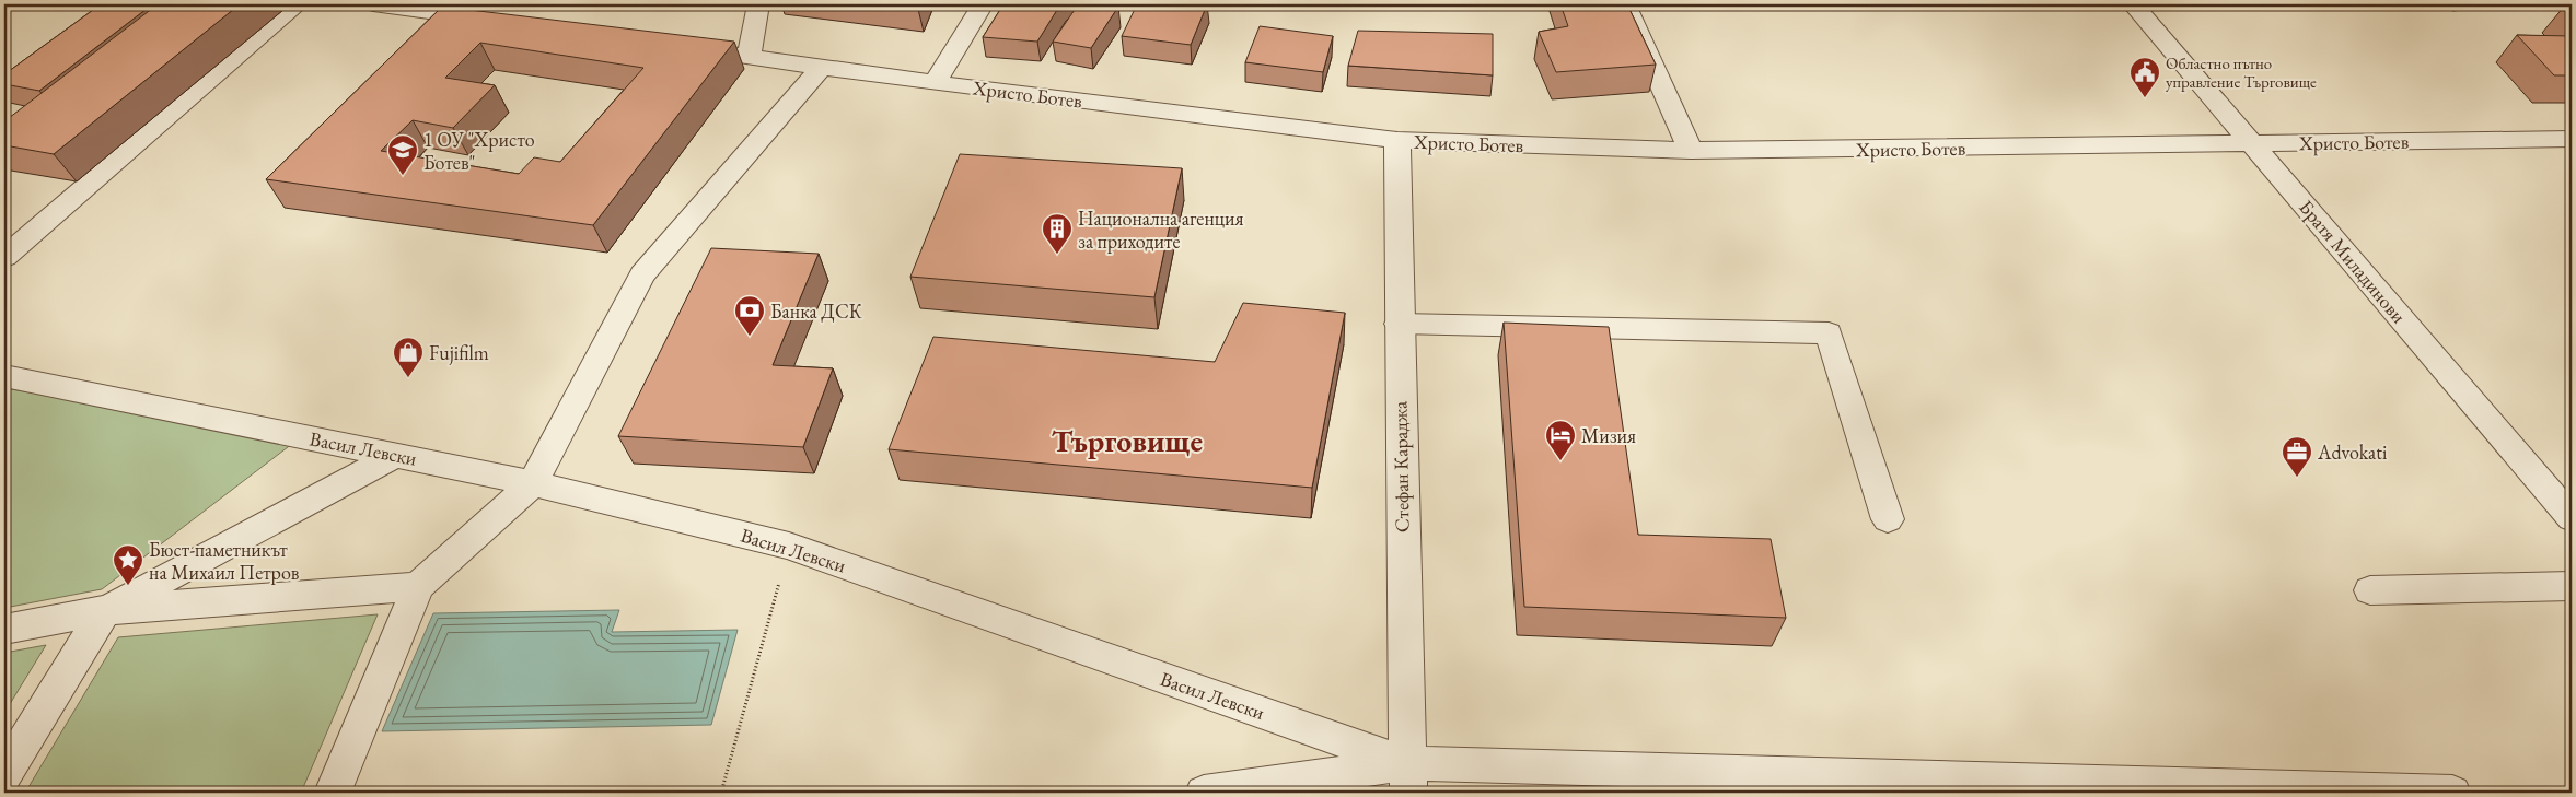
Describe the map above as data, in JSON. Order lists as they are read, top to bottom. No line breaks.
{"streets":{"street":["Христо Ботев","Братя Миладинови","Васил Левски","Стефан Караджа"]},"crossings":[["Христо Ботев","Братя Миладинови"],["Христо Ботев","Стефан Караджа"],["Васил Левски","Стефан Караджа"]],"districts":["Търговище"],"places":{"public building":["Областно пътно управление Търговище"],"school or university":["1 ОУ \"Христо Ботев\""],"building":["Национална агенция за приходите"],"bank":["Банка ДСК"],"shop":["Fujifilm"],"hotel":["Мизия"],"office":["Advokati"],"place":["Бюст-паметникът на Михаил Петров"]}}
